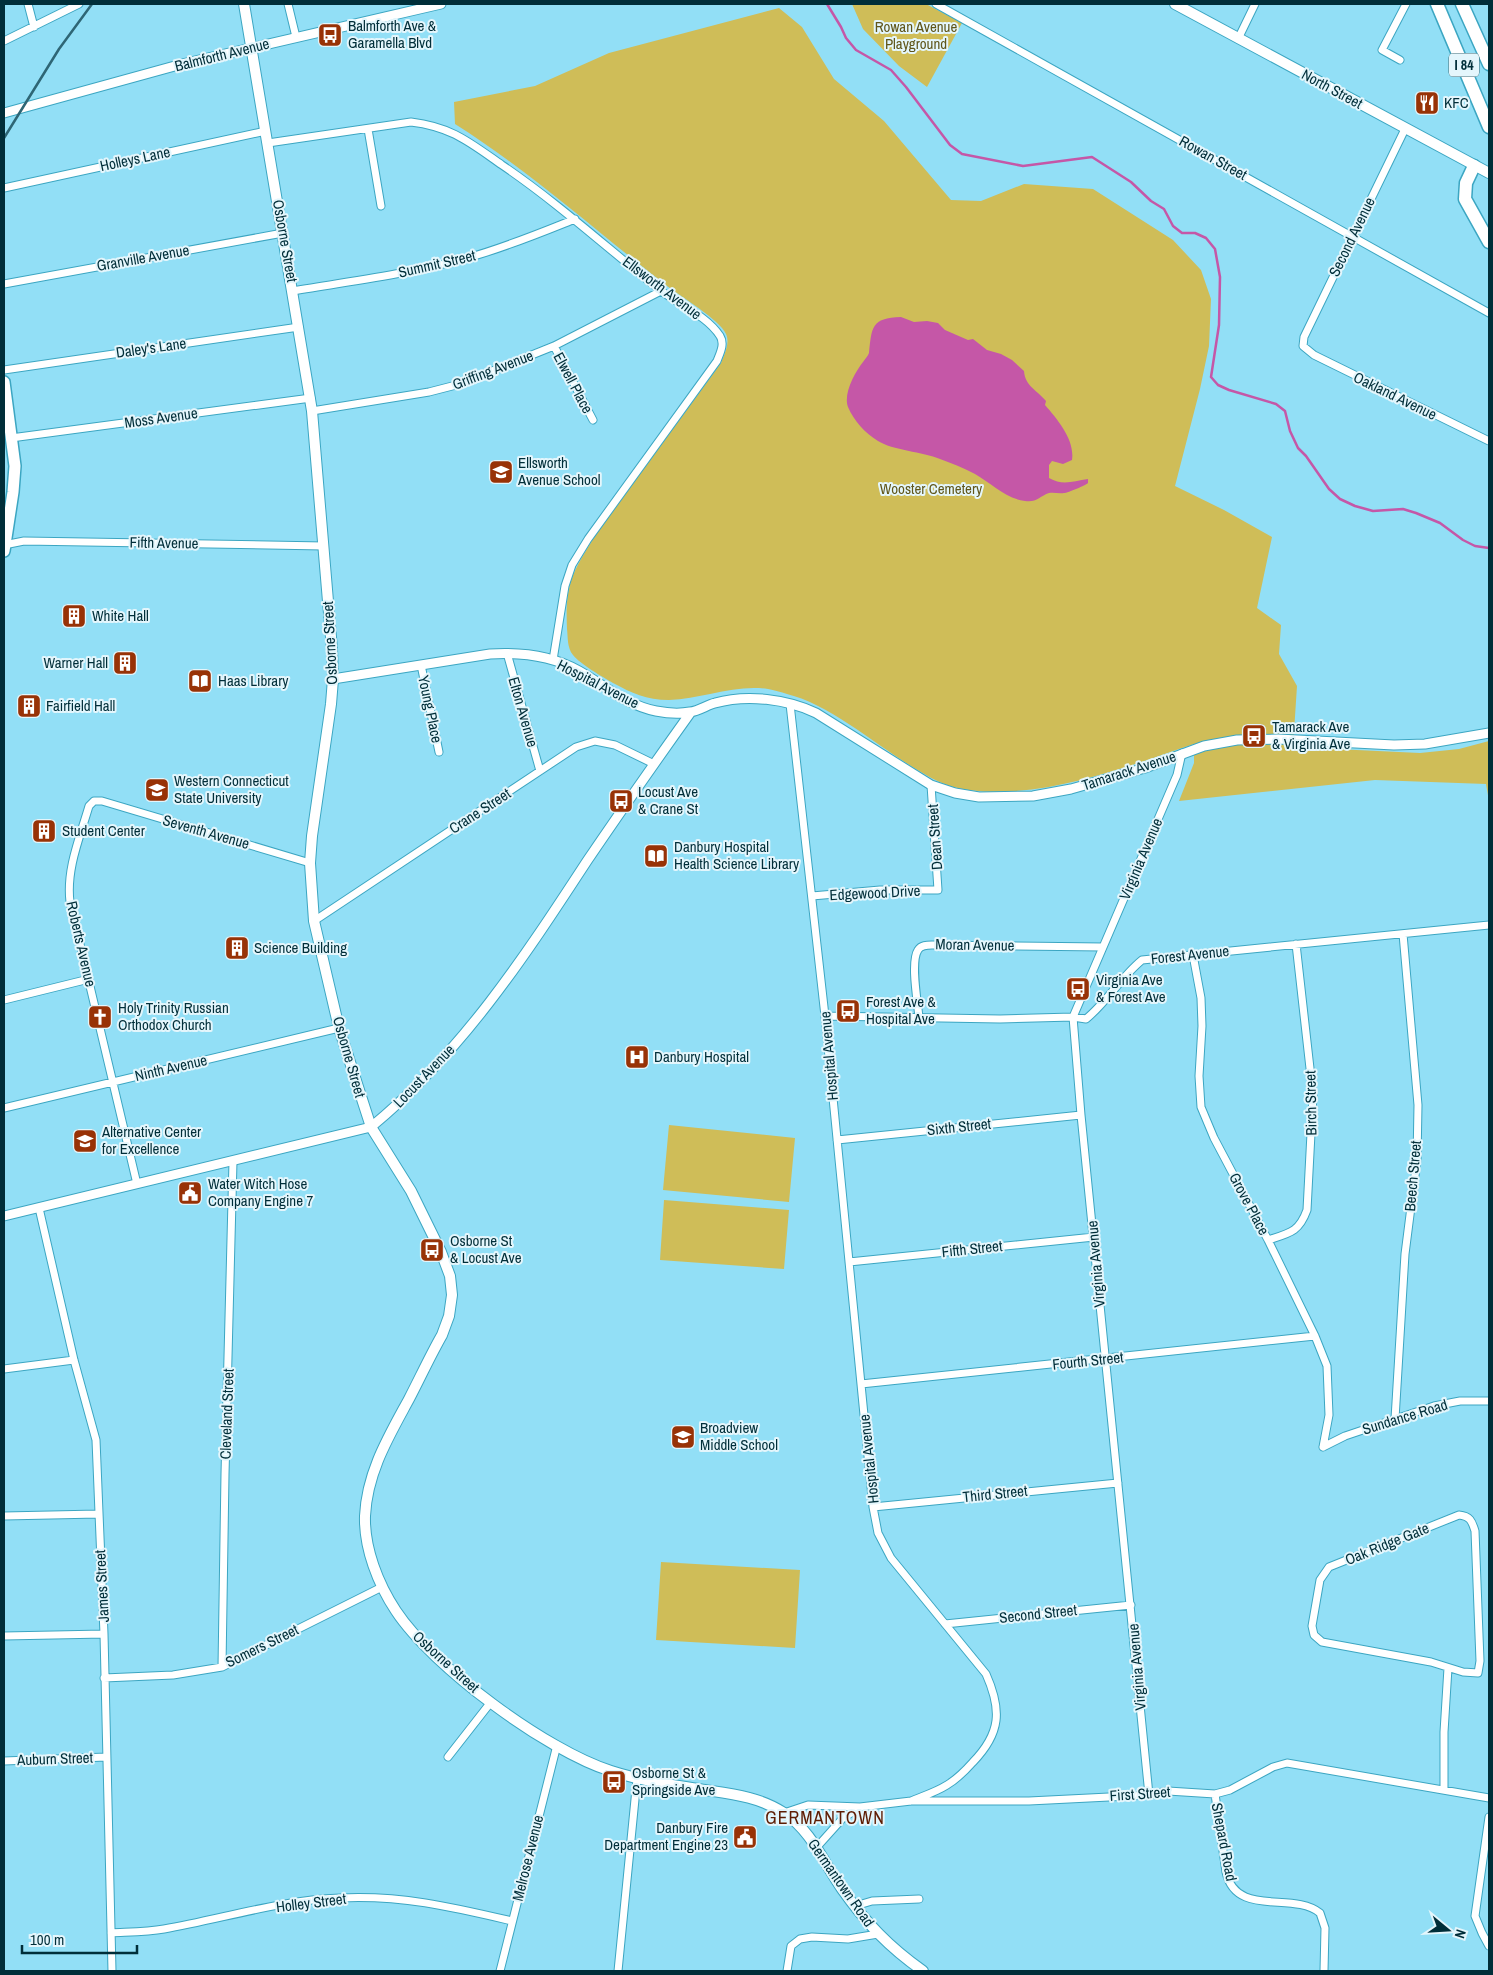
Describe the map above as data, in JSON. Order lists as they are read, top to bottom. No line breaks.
{"streets":{"highway":["I 84"],"main road":["North Street","Osborne Street","Germantown Road"],"street":["Balmforth Avenue","Rowan Street","Holleys Lane","Second Avenue","Granville Avenue","Summit Street","Ellsworth Avenue","Daley's Lane","Griffing Avenue","Elwell Place","Oakland Avenue","Moss Avenue","Fifth Avenue","Hospital Avenue","Young Place","Elton Avenue","Tamarack Avenue","Crane Street","Seventh Avenue","Dean Street","Virginia Avenue","Edgewood Drive","Roberts Avenue","Moran Avenue","Forest Avenue","Ninth Avenue","Locust Avenue","Birch Street","Sixth Street","Beech Street","Grove Place","Fifth Street","Fourth Street","Cleveland Street","Sundance Road","Third Street","Oak Ridge Gate","James Street","Second Street","Somers Street","Auburn Street","First Street","Shepard Road","Melrose Avenue","Holley Street"]},"crossings":[["Balmforth Avenue","Osborne Street"],["North Street","Second Avenue"],["Rowan Street","Second Avenue"],["Holleys Lane","Osborne Street"],["Second Avenue","Oakland Avenue"],["Osborne Street","Granville Avenue"],["Osborne Street","Summit Street"],["Osborne Street","Ellsworth Avenue"],["Osborne Street","Daley's Lane"],["Osborne Street","Griffing Avenue"],["Osborne Street","Moss Avenue"],["Osborne Street","Fifth Avenue"],["Osborne Street","Hospital Avenue"],["Osborne Street","Crane Street"],["Osborne Street","Seventh Avenue"],["Osborne Street","Ninth Avenue"],["Osborne Street","Locust Avenue"],["Osborne Street","Somers Street"],["Osborne Street","Melrose Avenue"],["Osborne Street","Germantown Road"],["Summit Street","Ellsworth Avenue"],["Ellsworth Avenue","Griffing Avenue"],["Ellsworth Avenue","Hospital Avenue"],["Griffing Avenue","Elwell Place"],["Hospital Avenue","Young Place"],["Hospital Avenue","Elton Avenue"],["Hospital Avenue","Tamarack Avenue"],["Hospital Avenue","Edgewood Drive"],["Hospital Avenue","Forest Avenue"],["Hospital Avenue","Locust Avenue"],["Hospital Avenue","Sixth Street"],["Hospital Avenue","Fifth Street"],["Hospital Avenue","Fourth Street"],["Hospital Avenue","Third Street"],["Hospital Avenue","Second Street"],["Hospital Avenue","First Street"],["Elton Avenue","Crane Street"],["Tamarack Avenue","Dean Street"],["Tamarack Avenue","Virginia Avenue"],["Crane Street","Locust Avenue"],["Seventh Avenue","Roberts Avenue"],["Dean Street","Edgewood Drive"],["Virginia Avenue","Moran Avenue"],["Virginia Avenue","Forest Avenue"],["Virginia Avenue","Sixth Street"],["Virginia Avenue","Fifth Street"],["Virginia Avenue","Fourth Street"],["Virginia Avenue","Third Street"],["Virginia Avenue","Second Street"],["Virginia Avenue","First Street"],["Roberts Avenue","Ninth Avenue"],["Roberts Avenue","Locust Avenue"],["Moran Avenue","Forest Avenue"],["Forest Avenue","Birch Street"],["Forest Avenue","Beech Street"],["Forest Avenue","Grove Place"],["Locust Avenue","Cleveland Street"],["Locust Avenue","James Street"],["Birch Street","Grove Place"],["Beech Street","Sundance Road"],["Grove Place","Fourth Street"],["Grove Place","Sundance Road"],["Cleveland Street","Somers Street"],["James Street","Somers Street"],["James Street","Auburn Street"],["James Street","Holley Street"],["First Street","Shepard Road"],["First Street","Germantown Road"],["Melrose Avenue","Holley Street"]],"districts":["GERMANTOWN"],"parks":["Rowan Avenue Playground","Wooster Cemetery"],"places":{"bus stop":["Balmforth Ave & Garamella Blvd","Tamarack Ave & Virginia Ave","Locust Ave & Crane St","Virginia Ave & Forest Ave","Forest Ave & Hospital Ave","Osborne St & Locust Ave","Osborne St & Springside Ave"],"restaurant":["KFC"],"school or university":["Ellsworth Avenue School","Western Connecticut State University","Alternative Center for Excellence","Broadview Middle School"],"building":["White Hall","Warner Hall","Fairfield Hall","Student Center","Science Building"],"library":["Haas Library","Danbury Hospital Health Science Library"],"church":["Holy Trinity Russian Orthodox Church"],"hospital":["Danbury Hospital"],"public building":["Water Witch Hose Company Engine 7","Danbury Fire Department Engine 23"]},"scale_bar":"100 m","north":"right"}
